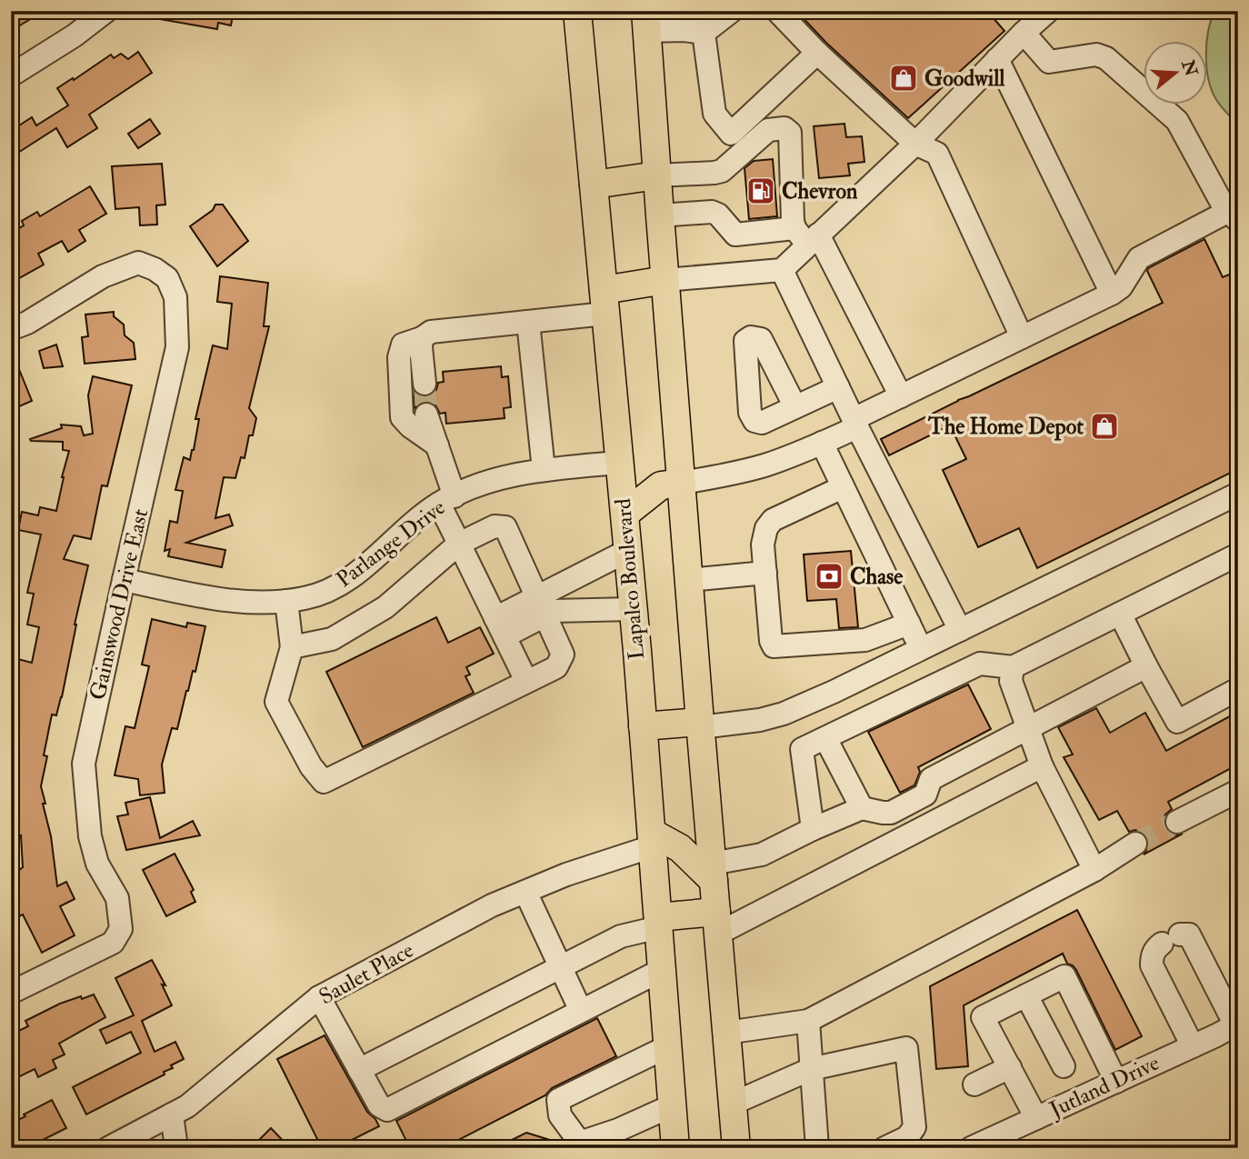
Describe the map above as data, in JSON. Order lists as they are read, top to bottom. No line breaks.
{"streets":{"main road":["Lapalco Boulevard"],"street":["Parlange Drive","Gainswood Drive East","Saulet Place","Jutland Drive"]},"crossings":[["Parlange Drive","Lapalco Boulevard"],["Parlange Drive","Gainswood Drive East"],["Lapalco Boulevard","Saulet Place"]],"places":{"shop":["Goodwill","The Home Depot"],"fuel station":["Chevron"],"bank":["Chase"]},"north":"right"}
